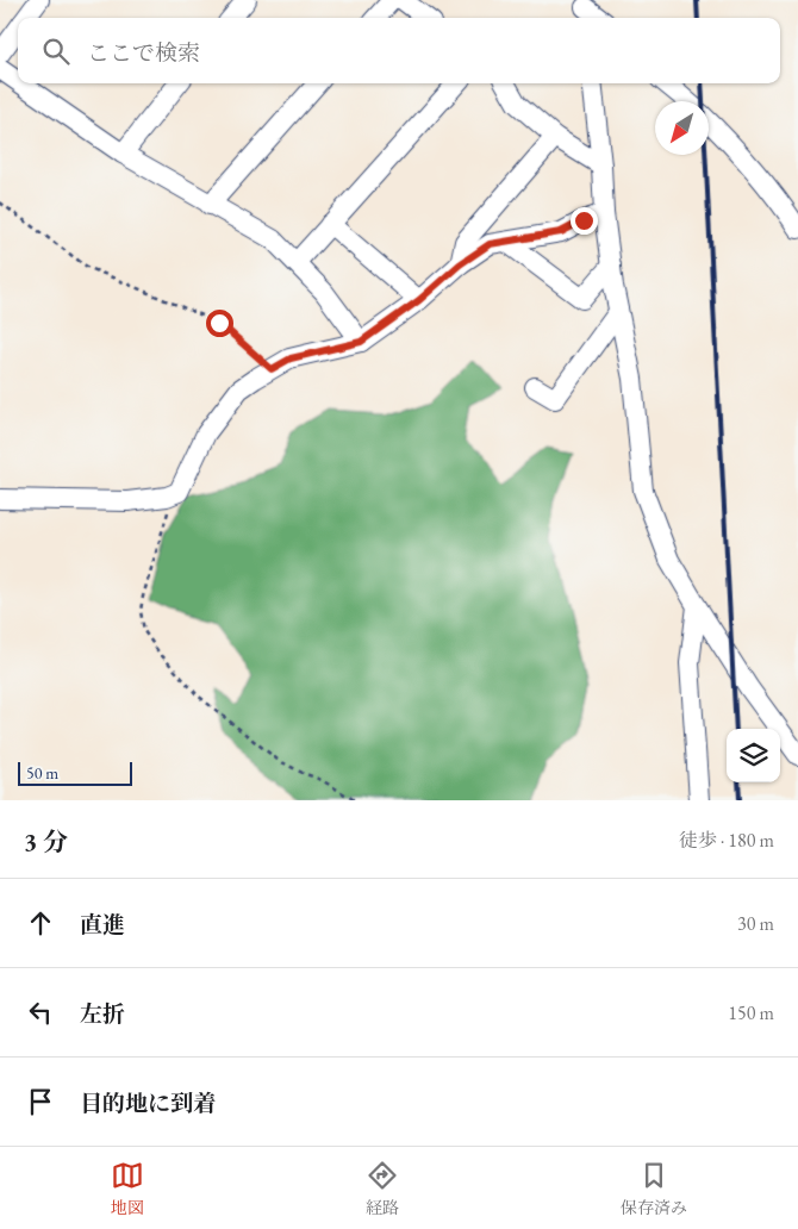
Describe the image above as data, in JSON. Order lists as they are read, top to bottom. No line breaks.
{"scale_bar":"50 m","north":"bottom left","page":{"search":"ここで検索","scale":"50 m","heading":["3 分","徒歩 · 180 m"],"list":[["直進","30 m"],["左折","150 m"],"目的地に到着"],"nav":["地図","経路","保存済み"]}}
